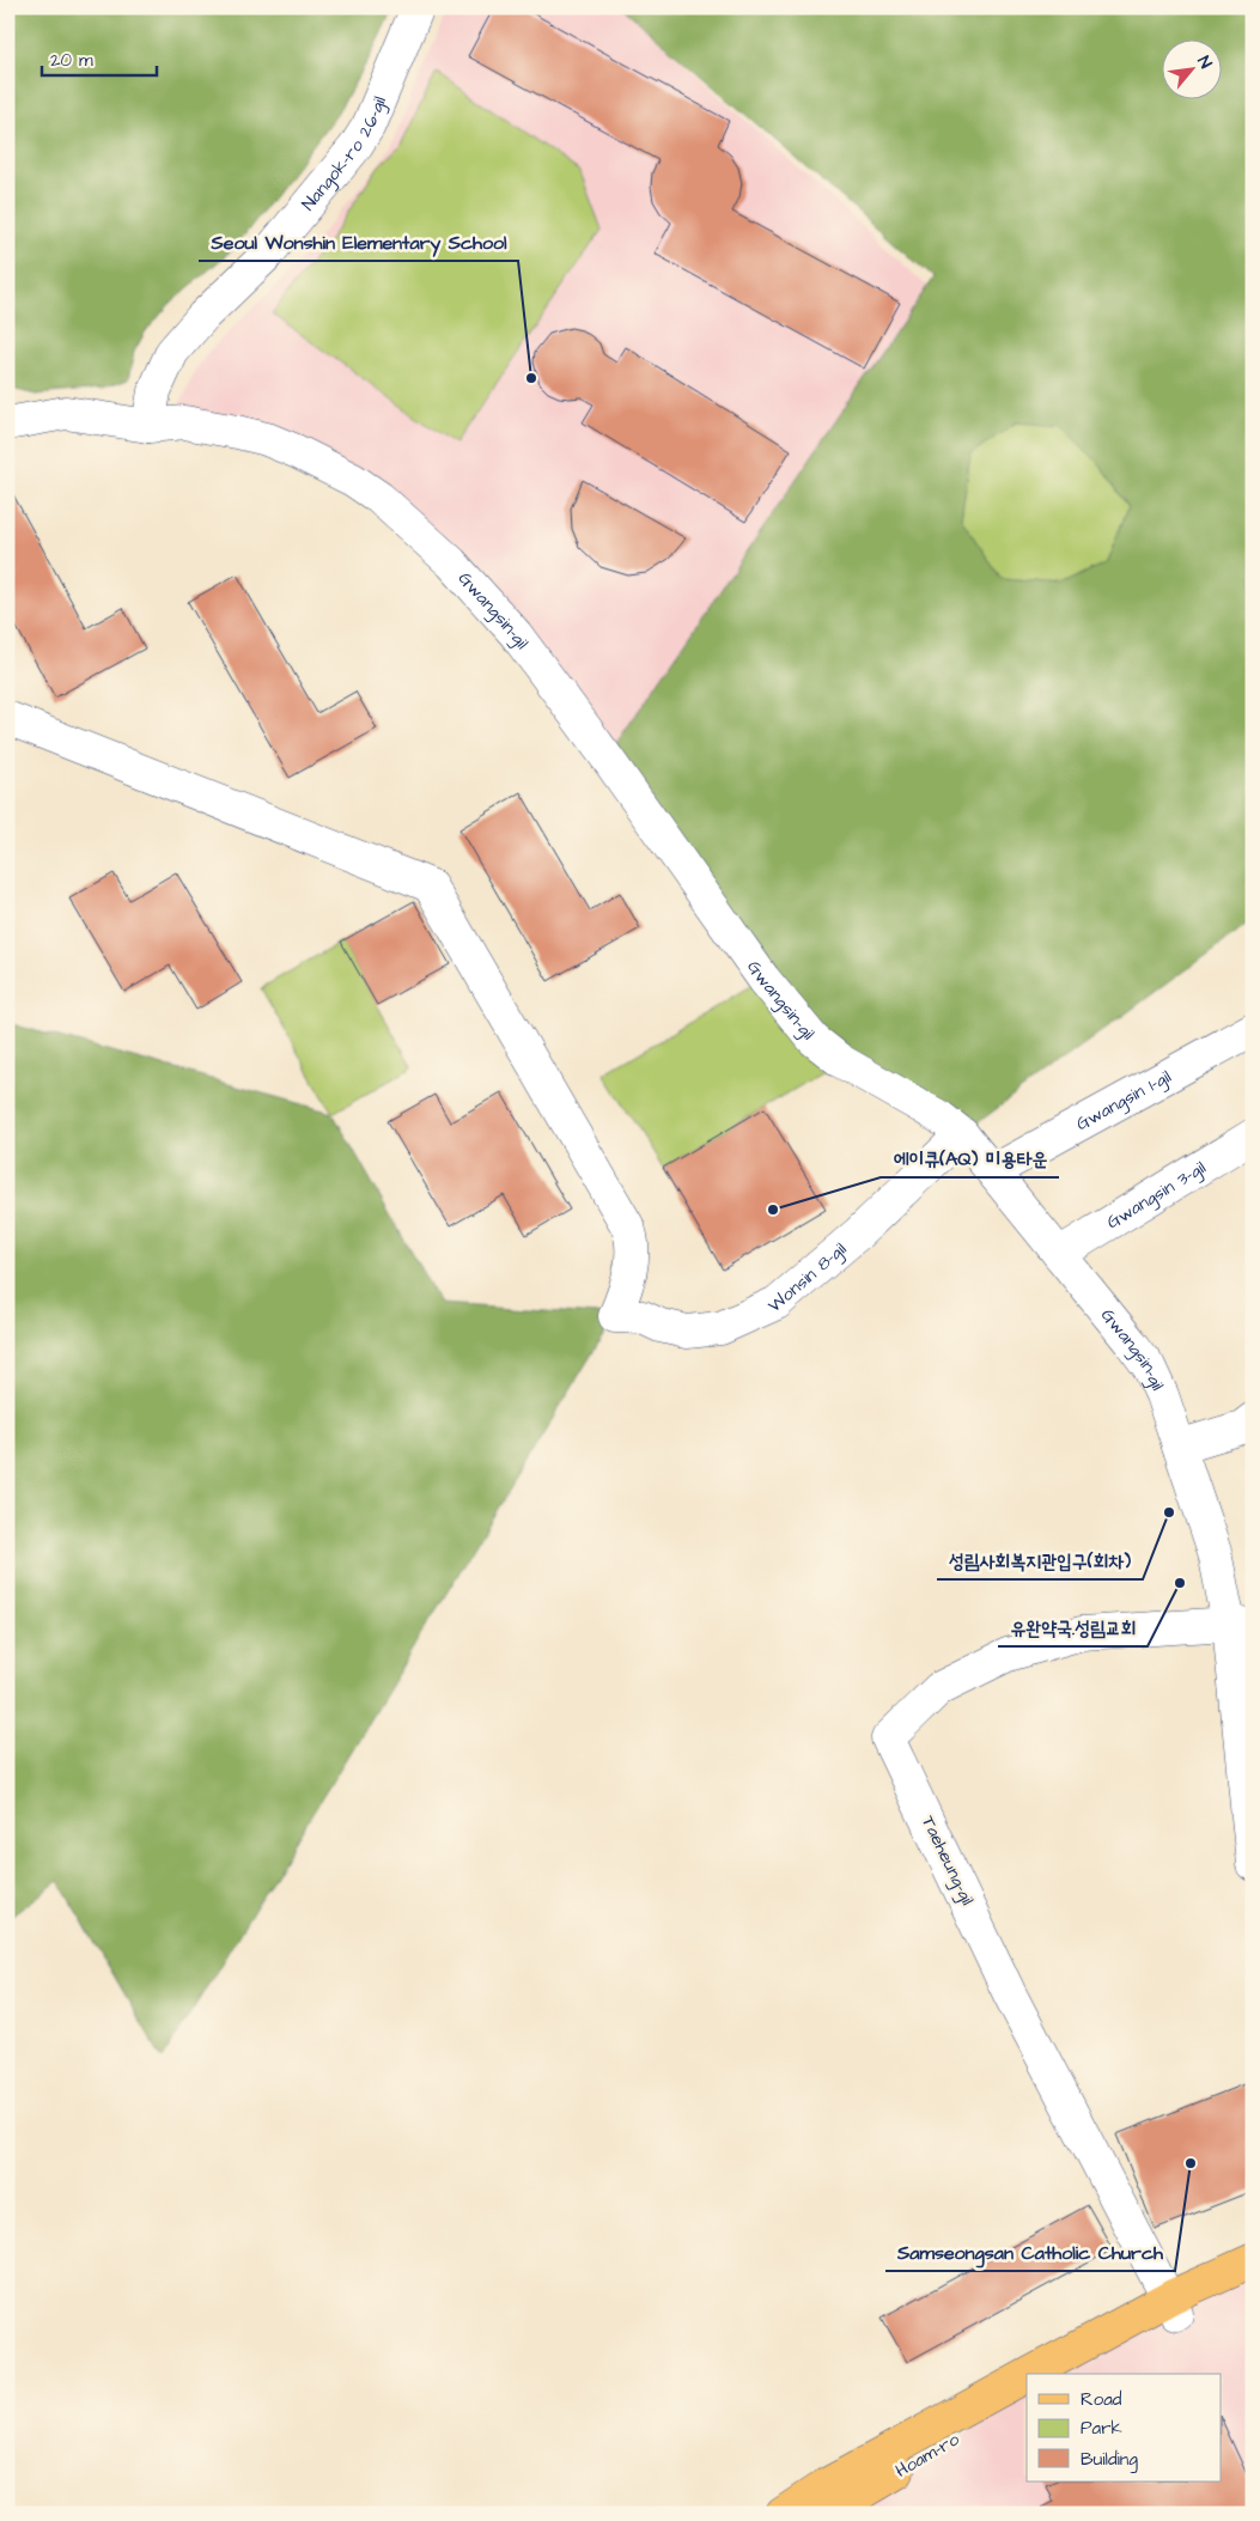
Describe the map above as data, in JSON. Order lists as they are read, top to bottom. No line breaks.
{"streets":{"main road":["Hoam-ro"],"street":["Nangok-ro 26-gil","Gwangsin-gil","Gwangsin 1-gil","Gwangsin 3-gil","Wonsin 8-gil","Taeheung-gil"]},"crossings":[["Nangok-ro 26-gil","Gwangsin-gil"],["Gwangsin-gil","Gwangsin 1-gil"],["Gwangsin-gil","Gwangsin 3-gil"],["Gwangsin-gil","Wonsin 8-gil"],["Gwangsin-gil","Taeheung-gil"]],"places":["Seoul Wonshin Elementary School","에이큐(AQ) 미용타운","성림사회복지관입구(회차)","유완약국.성림교회","Samseongsan Catholic Church"],"legend":["Road","Park","Building"],"scale_bar":"20 m","north":"top right"}
